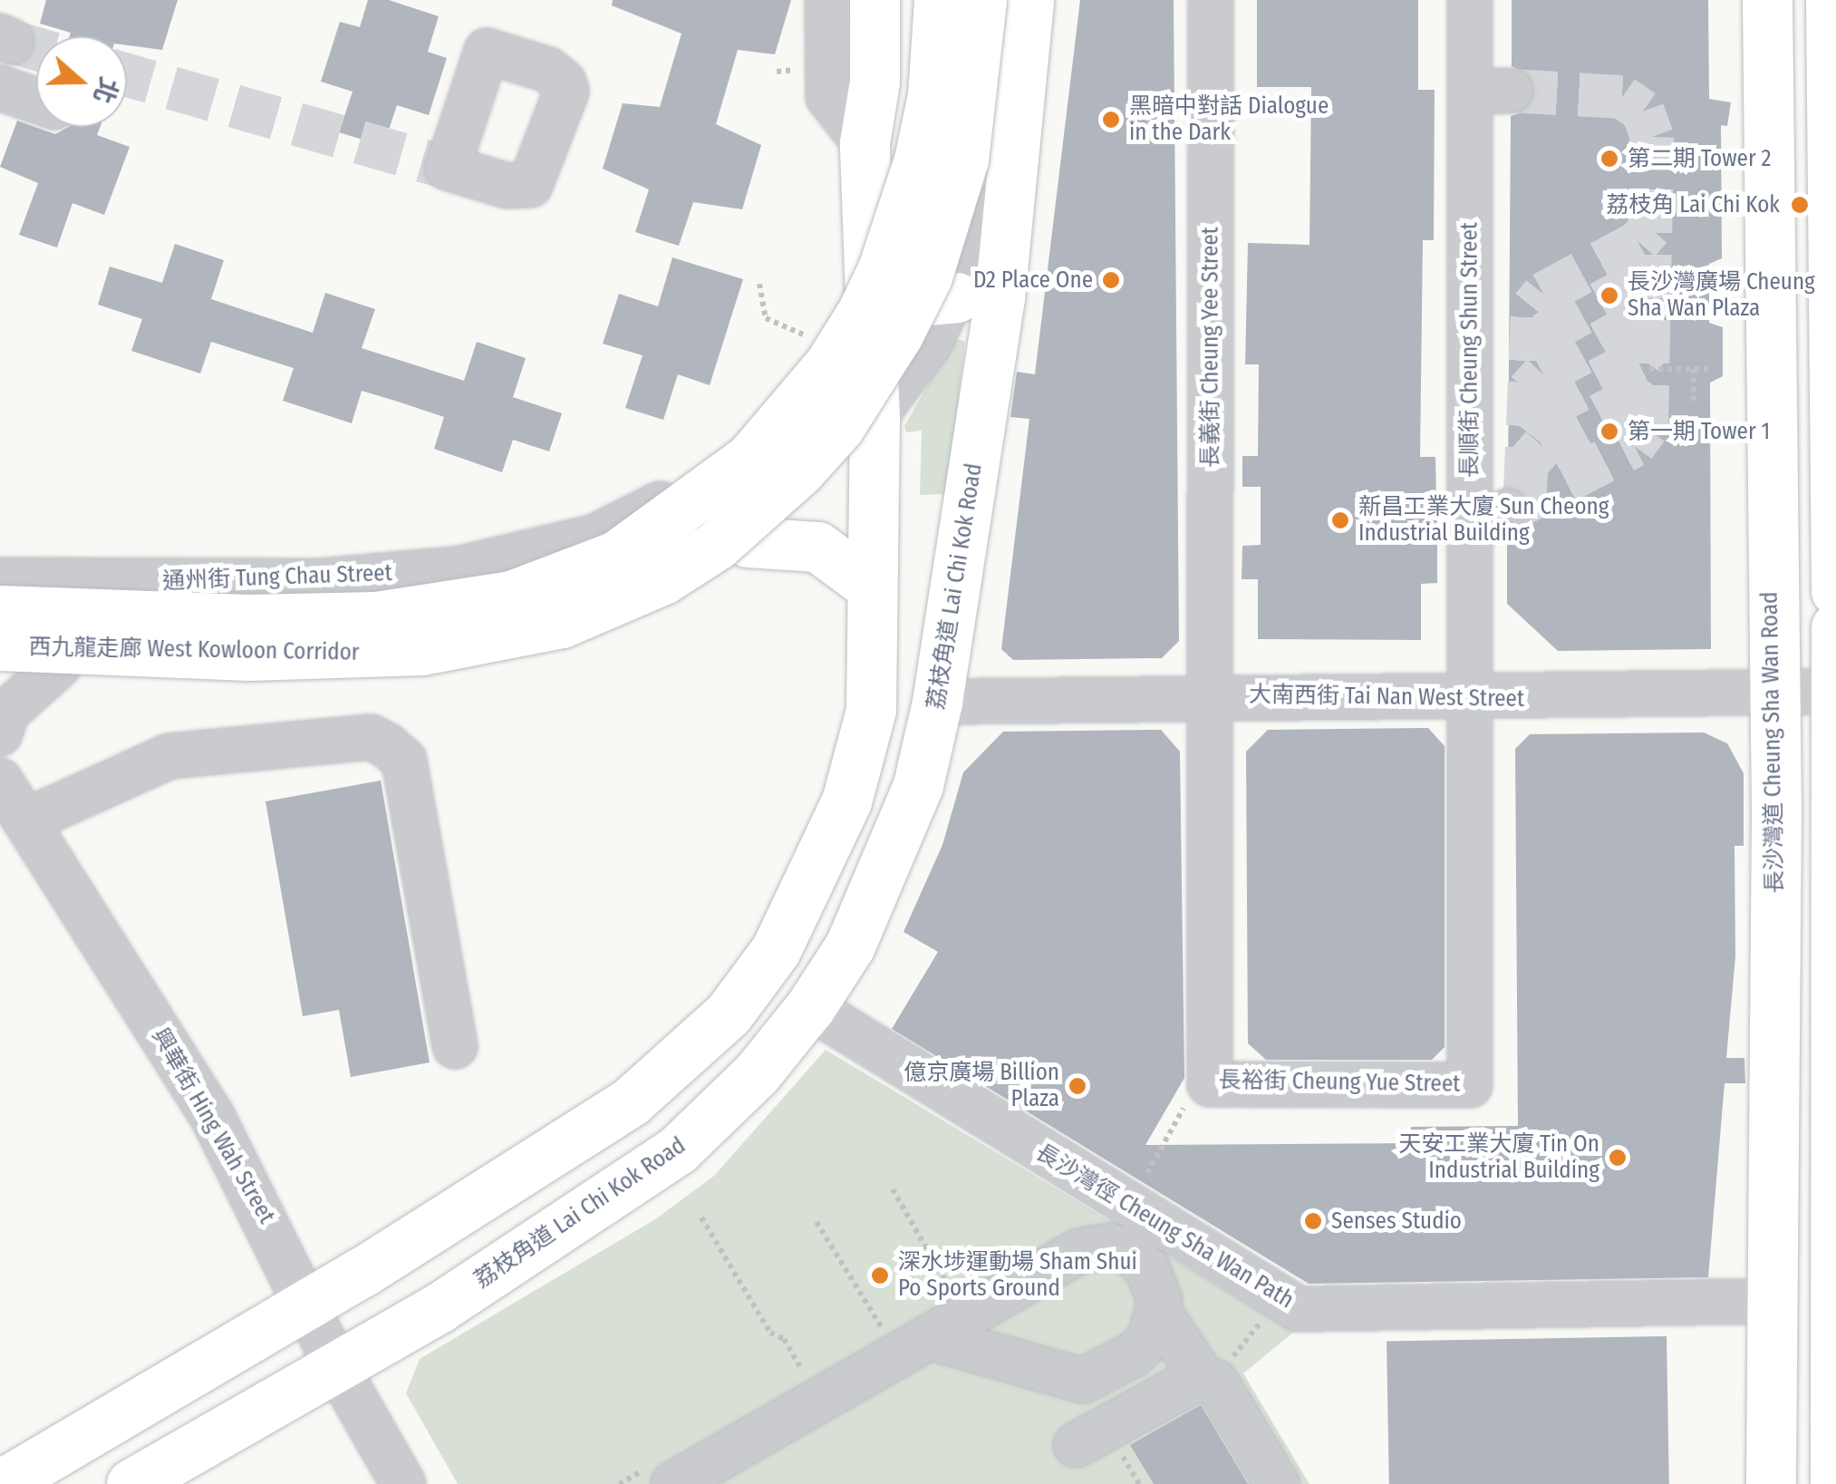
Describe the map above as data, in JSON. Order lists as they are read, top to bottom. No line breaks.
{"streets":{"main road":["荔枝角道 Lai Chi Kok Road","西九龍走廊 West Kowloon Corridor","長沙灣道 Cheung Sha Wan Road"],"street":["長義街 Cheung Yee Street","長順街 Cheung Shun Street","通州街 Tung Chau Street","大南西街 Tai Nan West Street","長裕街 Cheung Yue Street","興華街 Hing Wah Street","長沙灣徑 Cheung Sha Wan Path"]},"crossings":[["長義街 Cheung Yee Street","大南西街 Tai Nan West Street"],["長義街 Cheung Yee Street","長裕街 Cheung Yue Street"],["長順街 Cheung Shun Street","大南西街 Tai Nan West Street"],["長順街 Cheung Shun Street","長裕街 Cheung Yue Street"],["荔枝角道 Lai Chi Kok Road","大南西街 Tai Nan West Street"],["荔枝角道 Lai Chi Kok Road","興華街 Hing Wah Street"],["荔枝角道 Lai Chi Kok Road","長沙灣徑 Cheung Sha Wan Path"],["大南西街 Tai Nan West Street","長沙灣道 Cheung Sha Wan Road"],["大南西街 Tai Nan West Street","長裕街 Cheung Yue Street"],["長沙灣道 Cheung Sha Wan Road","長沙灣徑 Cheung Sha Wan Path"]],"places":["黑暗中對話 Dialogue in the Dark","第二期 Tower 2","荔枝角 Lai Chi Kok","D2 Place One","長沙灣廣場 Cheung Sha Wan Plaza","第一期 Tower 1","新昌工業大廈 Sun Cheong Industrial Building","億京廣場 Billion Plaza","天安工業大廈 Tin On Industrial Building","Senses Studio","深水埗運動場 Sham Shui Po Sports Ground"],"north":"right"}
